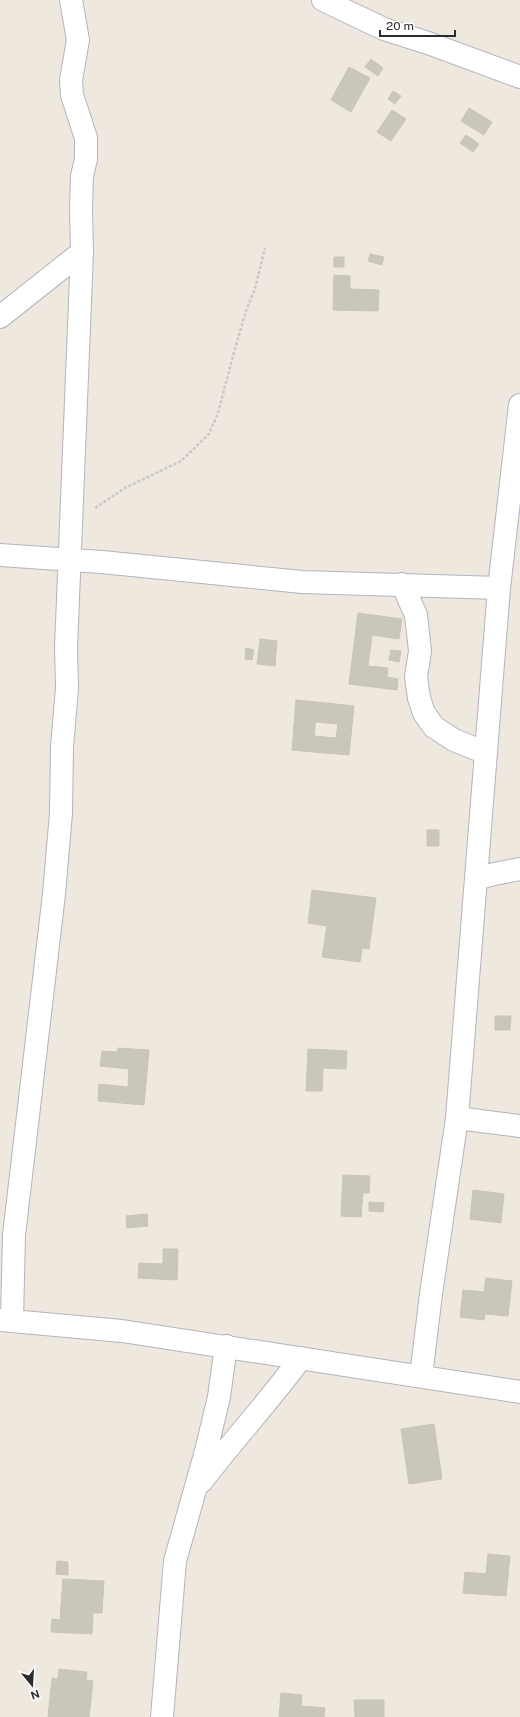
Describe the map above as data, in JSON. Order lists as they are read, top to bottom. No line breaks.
{"scale_bar":"20 m","north":"bottom"}
